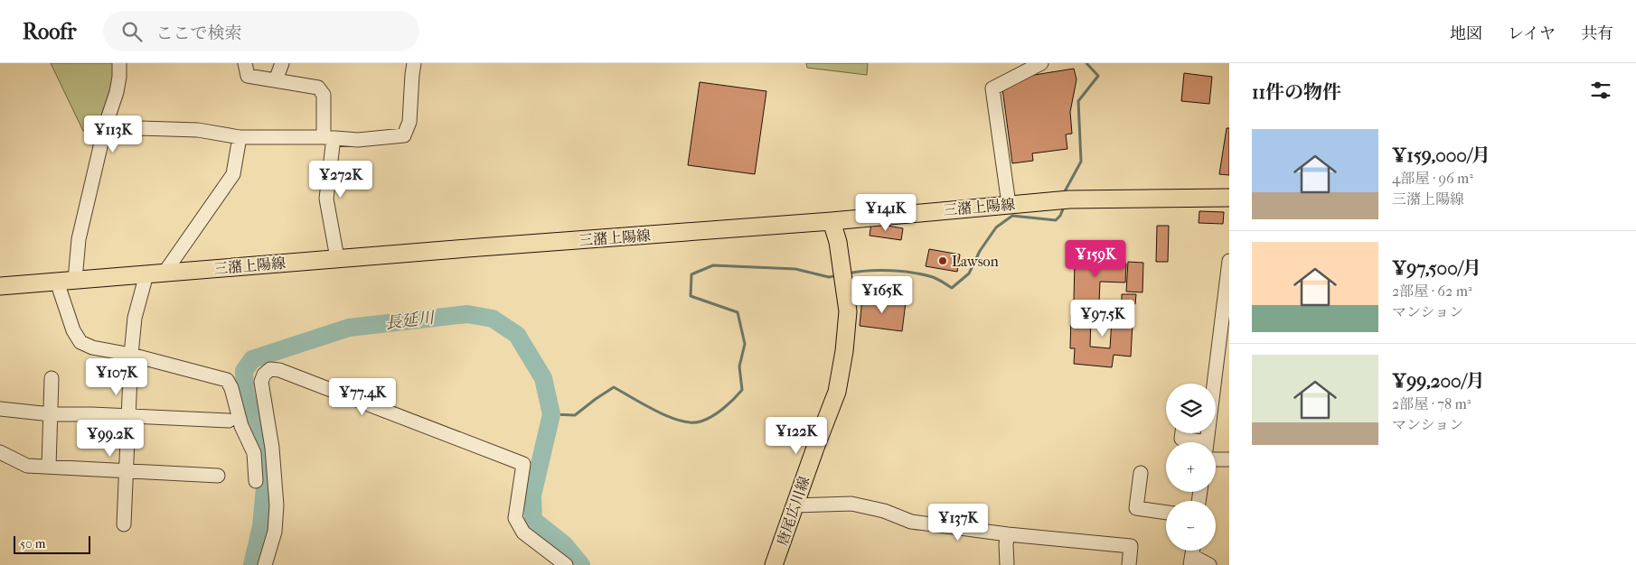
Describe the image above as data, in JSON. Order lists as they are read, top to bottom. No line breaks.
{"streets":{"main road":["三潴上陽線","唐尾広川線"]},"crossings":[["三潴上陽線","唐尾広川線"]],"water":["長延川"],"places":["Lawson"],"scale_bar":"50 m","page":{"header":"Roofr","search":"ここで検索","nav":["地図","レイヤ","共有"],"heading":"11件の物件","price":["¥113K","¥272K","¥141K","¥159K","¥165K","¥97.5K","¥107K","¥77.4K","¥122K","¥99.2K","¥137K"],"list":[{"name":"¥159,000/月","note":"4部屋 · 96 m² · 三潴上陽線"},{"name":"¥97,500/月","note":"2部屋 · 62 m² · マンション"},{"name":"¥99,200/月","note":"2部屋 · 78 m² · マンション"}],"map_buttons":["+","−"],"scale":"50 m"}}
